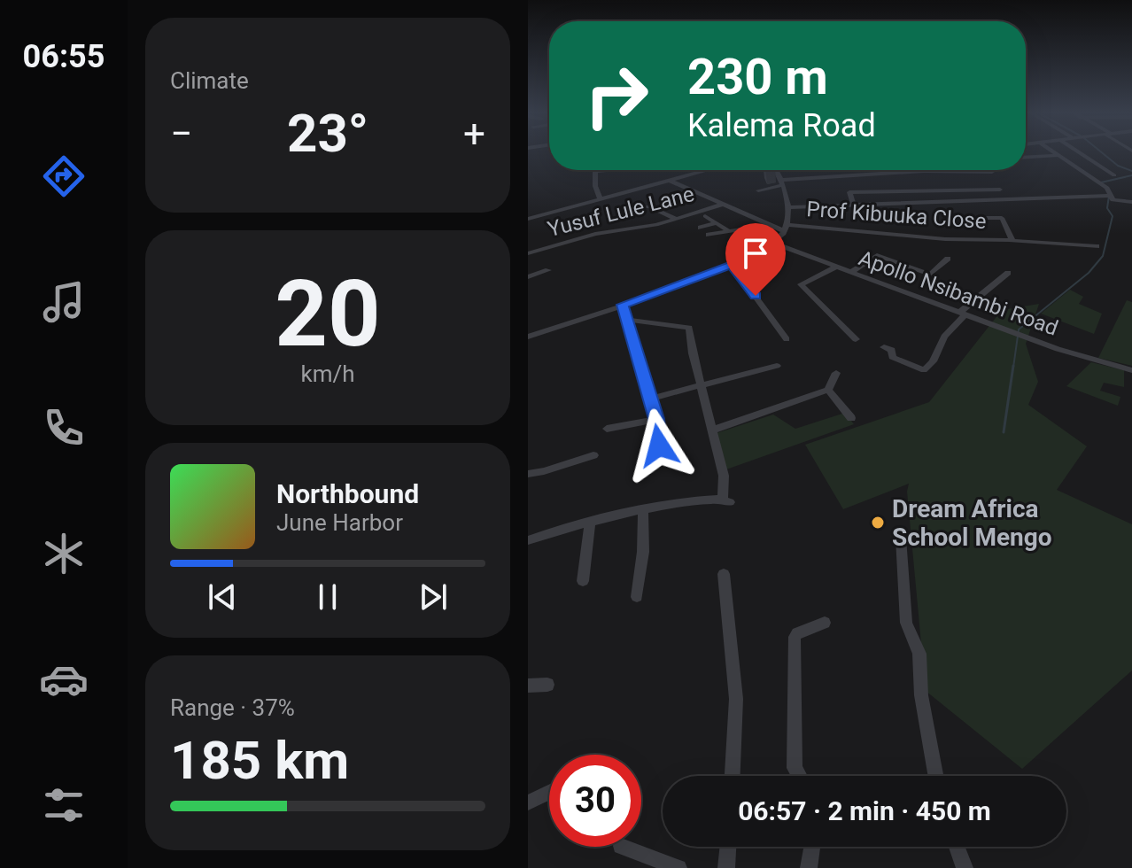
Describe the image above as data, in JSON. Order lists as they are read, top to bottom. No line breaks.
{"streets":{"street":["Yusuf Lule Lane","Prof Kibuuka Close","Apollo Nsibambi Road"]},"crossings":[["Yusuf Lule Lane","Prof Kibuuka Close"]],"places":["Dream Africa School Mengo"],"page":{"tabs":"06:55","tile":["Climate",["20","km/h"],["Range · 37%","185 km"]],"turn":["230 m","Kalema Road"],"heat":["−","23°","+"],"song":["Northbound","June Harbor"],"limit":"30","trip":"06:57 · 2 min · 450 m"}}
